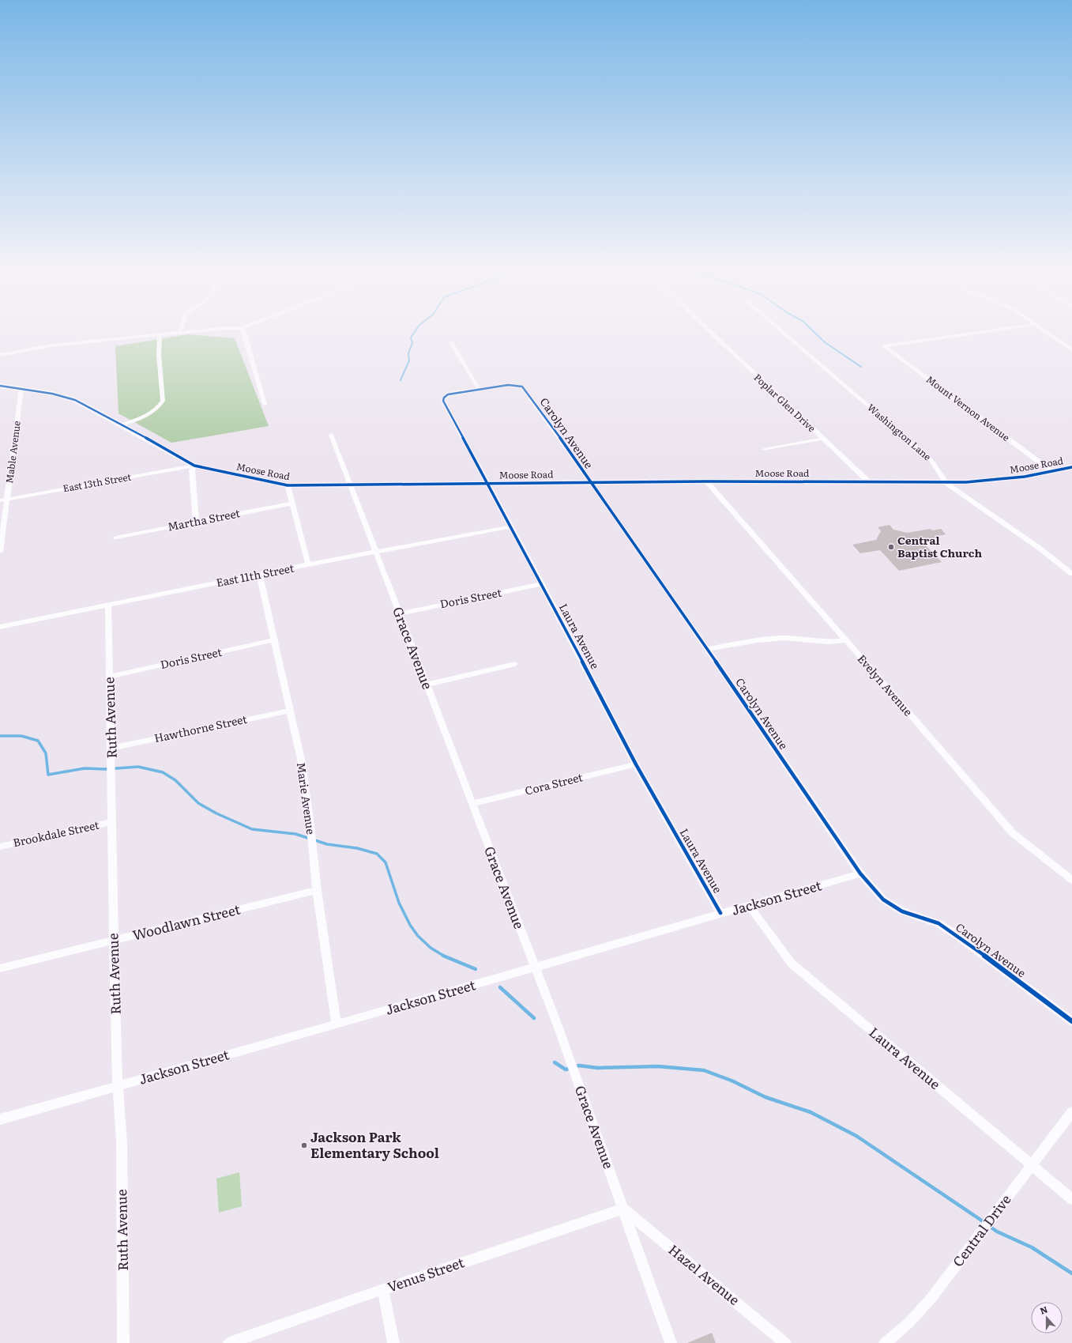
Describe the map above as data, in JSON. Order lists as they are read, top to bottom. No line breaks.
{"streets":{"street":["Poplar Glen Drive","Mount Vernon Avenue","Washington Lane","Carolyn Avenue","Mable Avenue","Moose Road","East 13th Street","Martha Street","East 11th Street","Doris Street","Laura Avenue","Grace Avenue","Evelyn Avenue","Ruth Avenue","Hawthorne Street","Cora Street","Marie Avenue","Brookdale Street","Jackson Street","Woodlawn Street","Central Drive","Venus Street","Hazel Avenue"]},"crossings":[["Poplar Glen Drive","Moose Road"],["Mount Vernon Avenue","Moose Road"],["Washington Lane","Moose Road"],["Carolyn Avenue","Moose Road"],["Carolyn Avenue","Laura Avenue"],["Carolyn Avenue","Jackson Street"],["Mable Avenue","Moose Road"],["Mable Avenue","East 13th Street"],["Moose Road","East 13th Street"],["Moose Road","Laura Avenue"],["Moose Road","Grace Avenue"],["Moose Road","Evelyn Avenue"],["East 11th Street","Laura Avenue"],["East 11th Street","Grace Avenue"],["East 11th Street","Ruth Avenue"],["East 11th Street","Marie Avenue"],["Doris Street","Laura Avenue"],["Doris Street","Grace Avenue"],["Doris Street","Ruth Avenue"],["Doris Street","Marie Avenue"],["Laura Avenue","Cora Street"],["Laura Avenue","Jackson Street"],["Laura Avenue","Central Drive"],["Grace Avenue","Cora Street"],["Grace Avenue","Jackson Street"],["Grace Avenue","Venus Street"],["Grace Avenue","Hazel Avenue"],["Ruth Avenue","Hawthorne Street"],["Ruth Avenue","Brookdale Street"],["Ruth Avenue","Jackson Street"],["Ruth Avenue","Woodlawn Street"],["Hawthorne Street","Marie Avenue"],["Marie Avenue","Jackson Street"],["Marie Avenue","Woodlawn Street"],["Venus Street","Hazel Avenue"]],"places":["Central Baptist Church","Jackson Park Elementary School"],"north":"top"}
